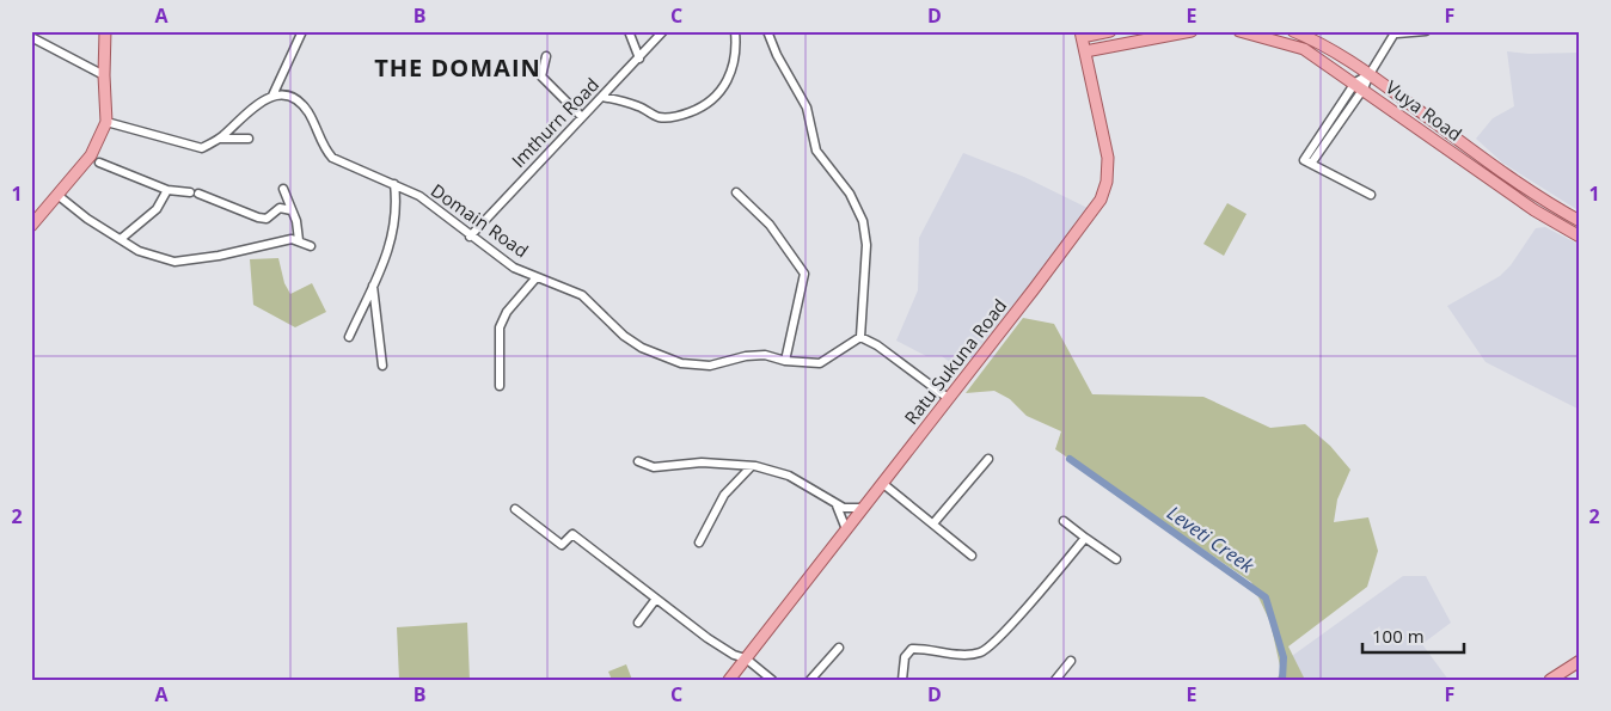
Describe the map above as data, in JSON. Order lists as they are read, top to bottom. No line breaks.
{"streets":{"main road":["Vuya Road","Ratu Sukuna Road"],"street":["Imthurn Road","Domain Road"]},"crossings":[["Imthurn Road","Domain Road"]],"districts":["THE DOMAIN"],"water":["Leveti Creek"],"scale_bar":"100 m","grid":{"columns":["A","B","C","D","E","F"],"rows":["1","2"]}}
